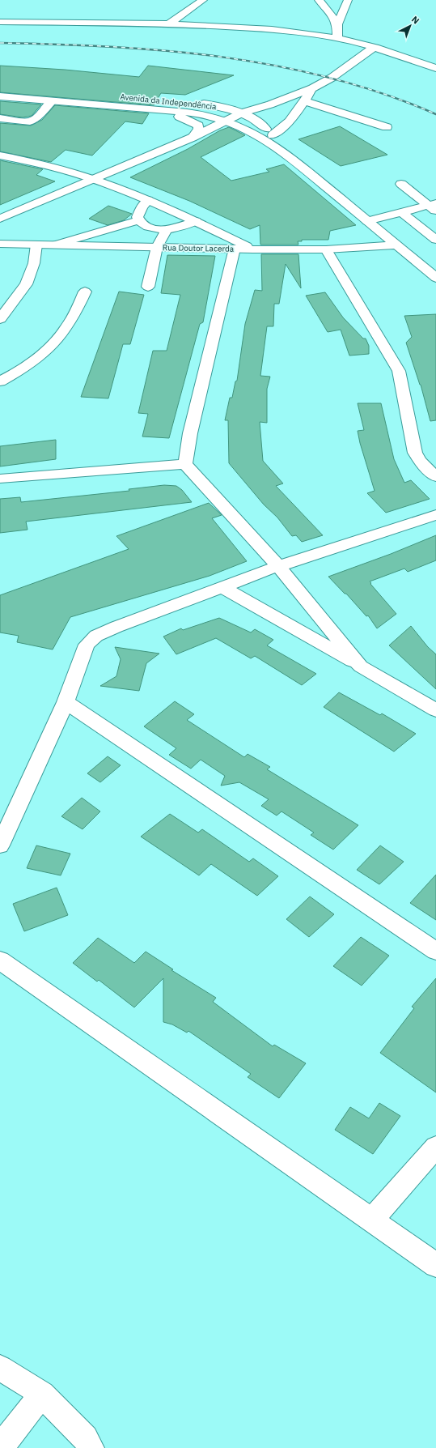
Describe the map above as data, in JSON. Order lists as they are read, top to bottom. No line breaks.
{"streets":{"street":["Avenida da Independência","Rua Doutor Lacerda"]},"north":"top right"}
